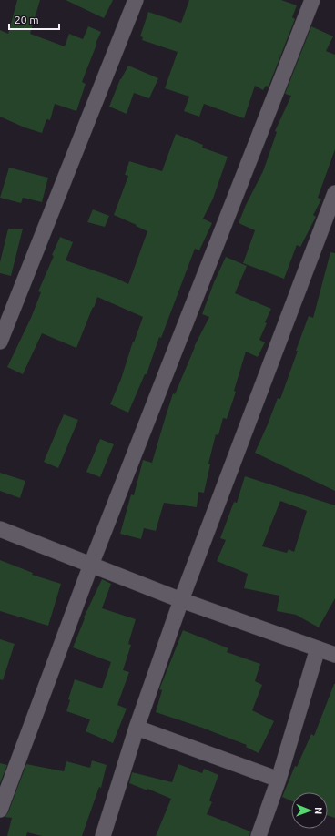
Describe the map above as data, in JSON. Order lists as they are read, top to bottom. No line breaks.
{"scale_bar":"20 m","north":"right"}
